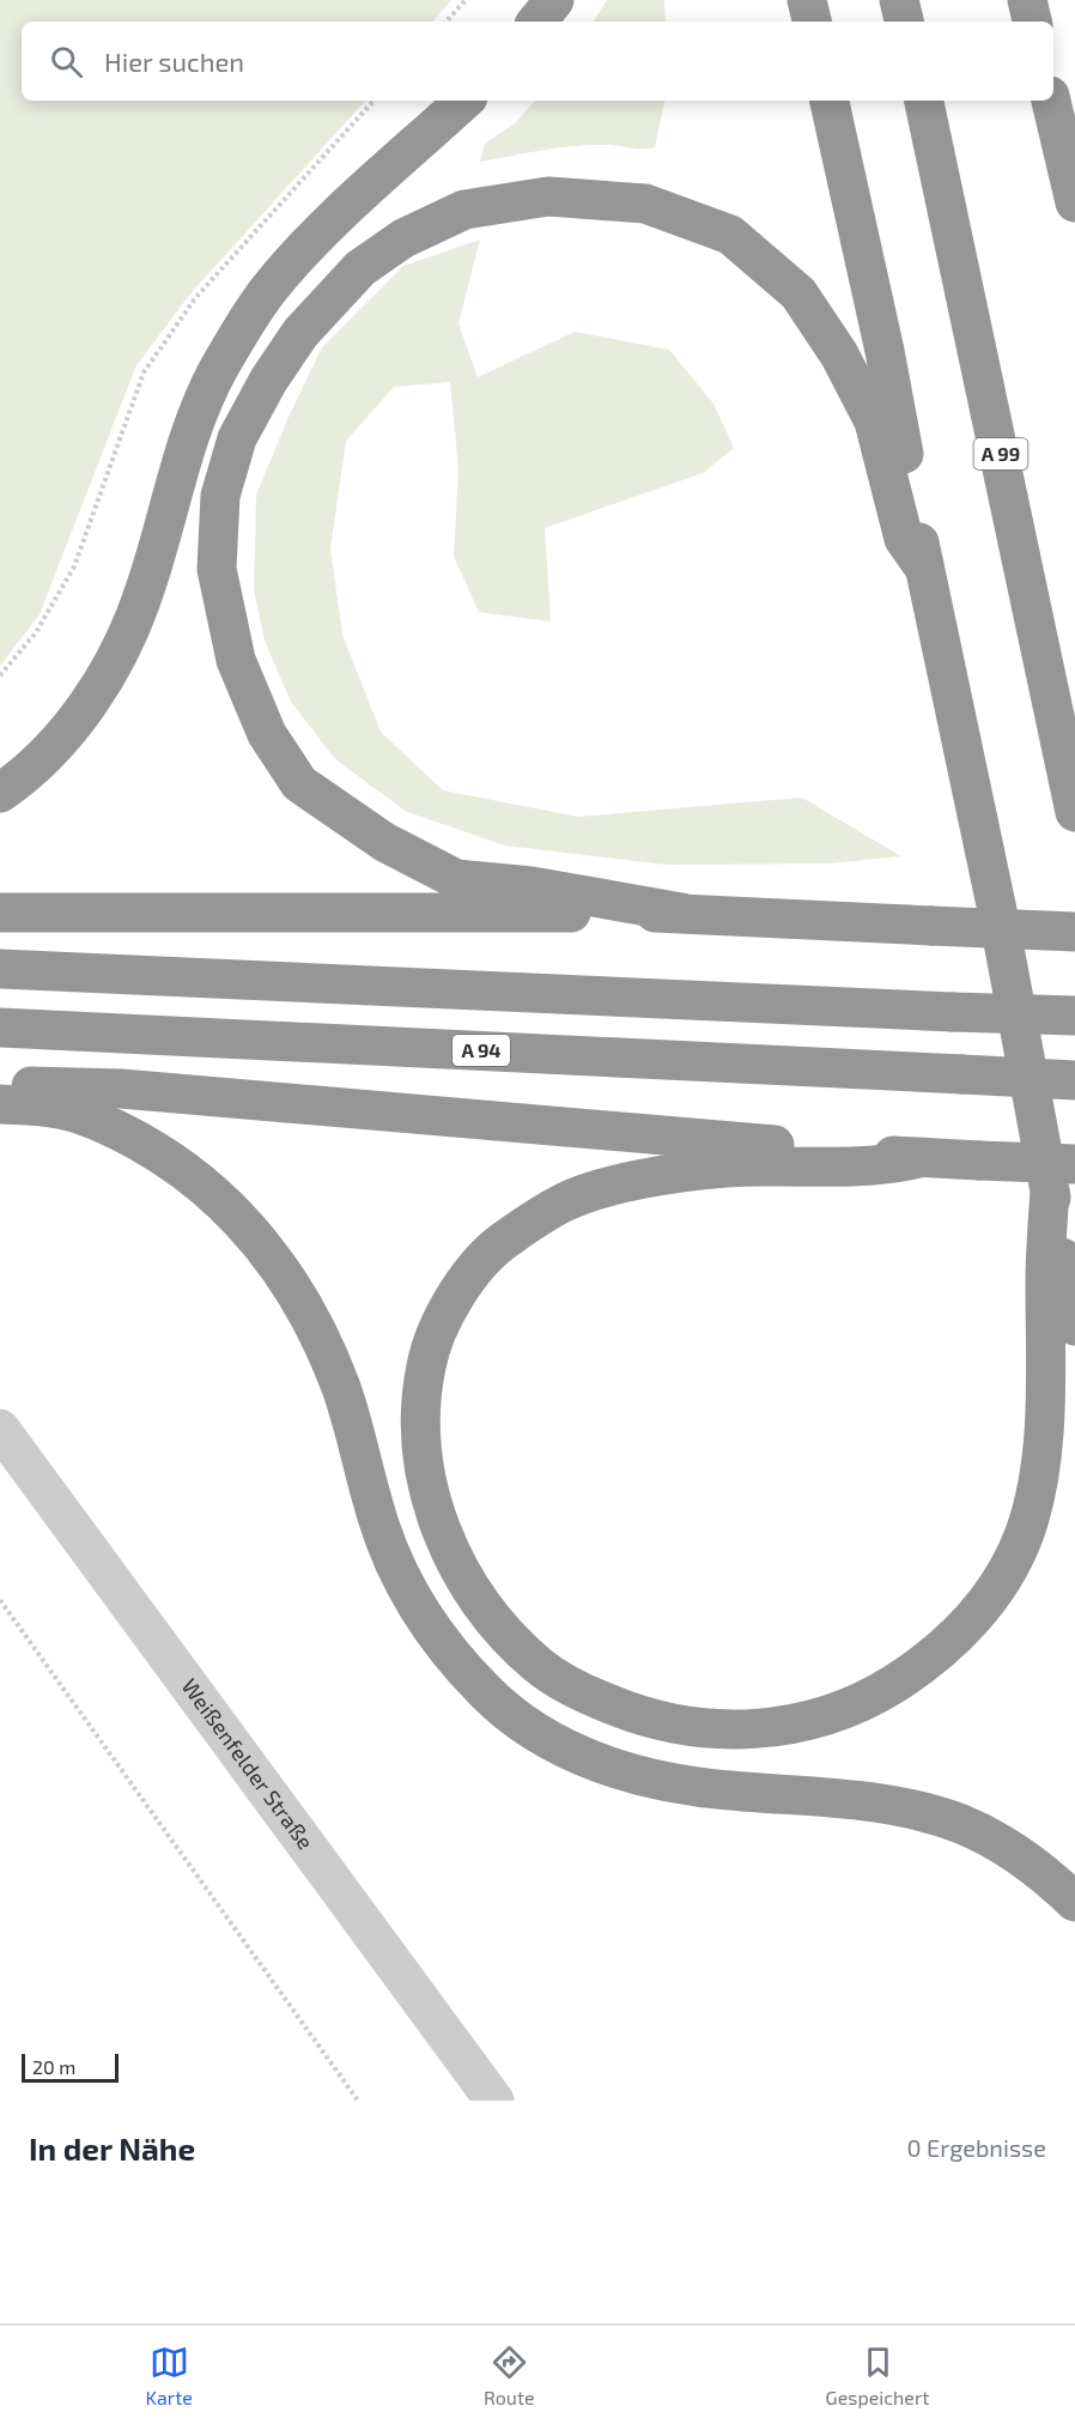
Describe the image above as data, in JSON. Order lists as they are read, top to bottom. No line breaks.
{"streets":{"highway":["A 99","A 94"],"street":["Weißenfelder Straße"]},"scale_bar":"20 m","page":{"search":"Hier suchen","scale":"20 m","heading":["In der Nähe","0 Ergebnisse"],"nav":["Karte","Route","Gespeichert"]}}
